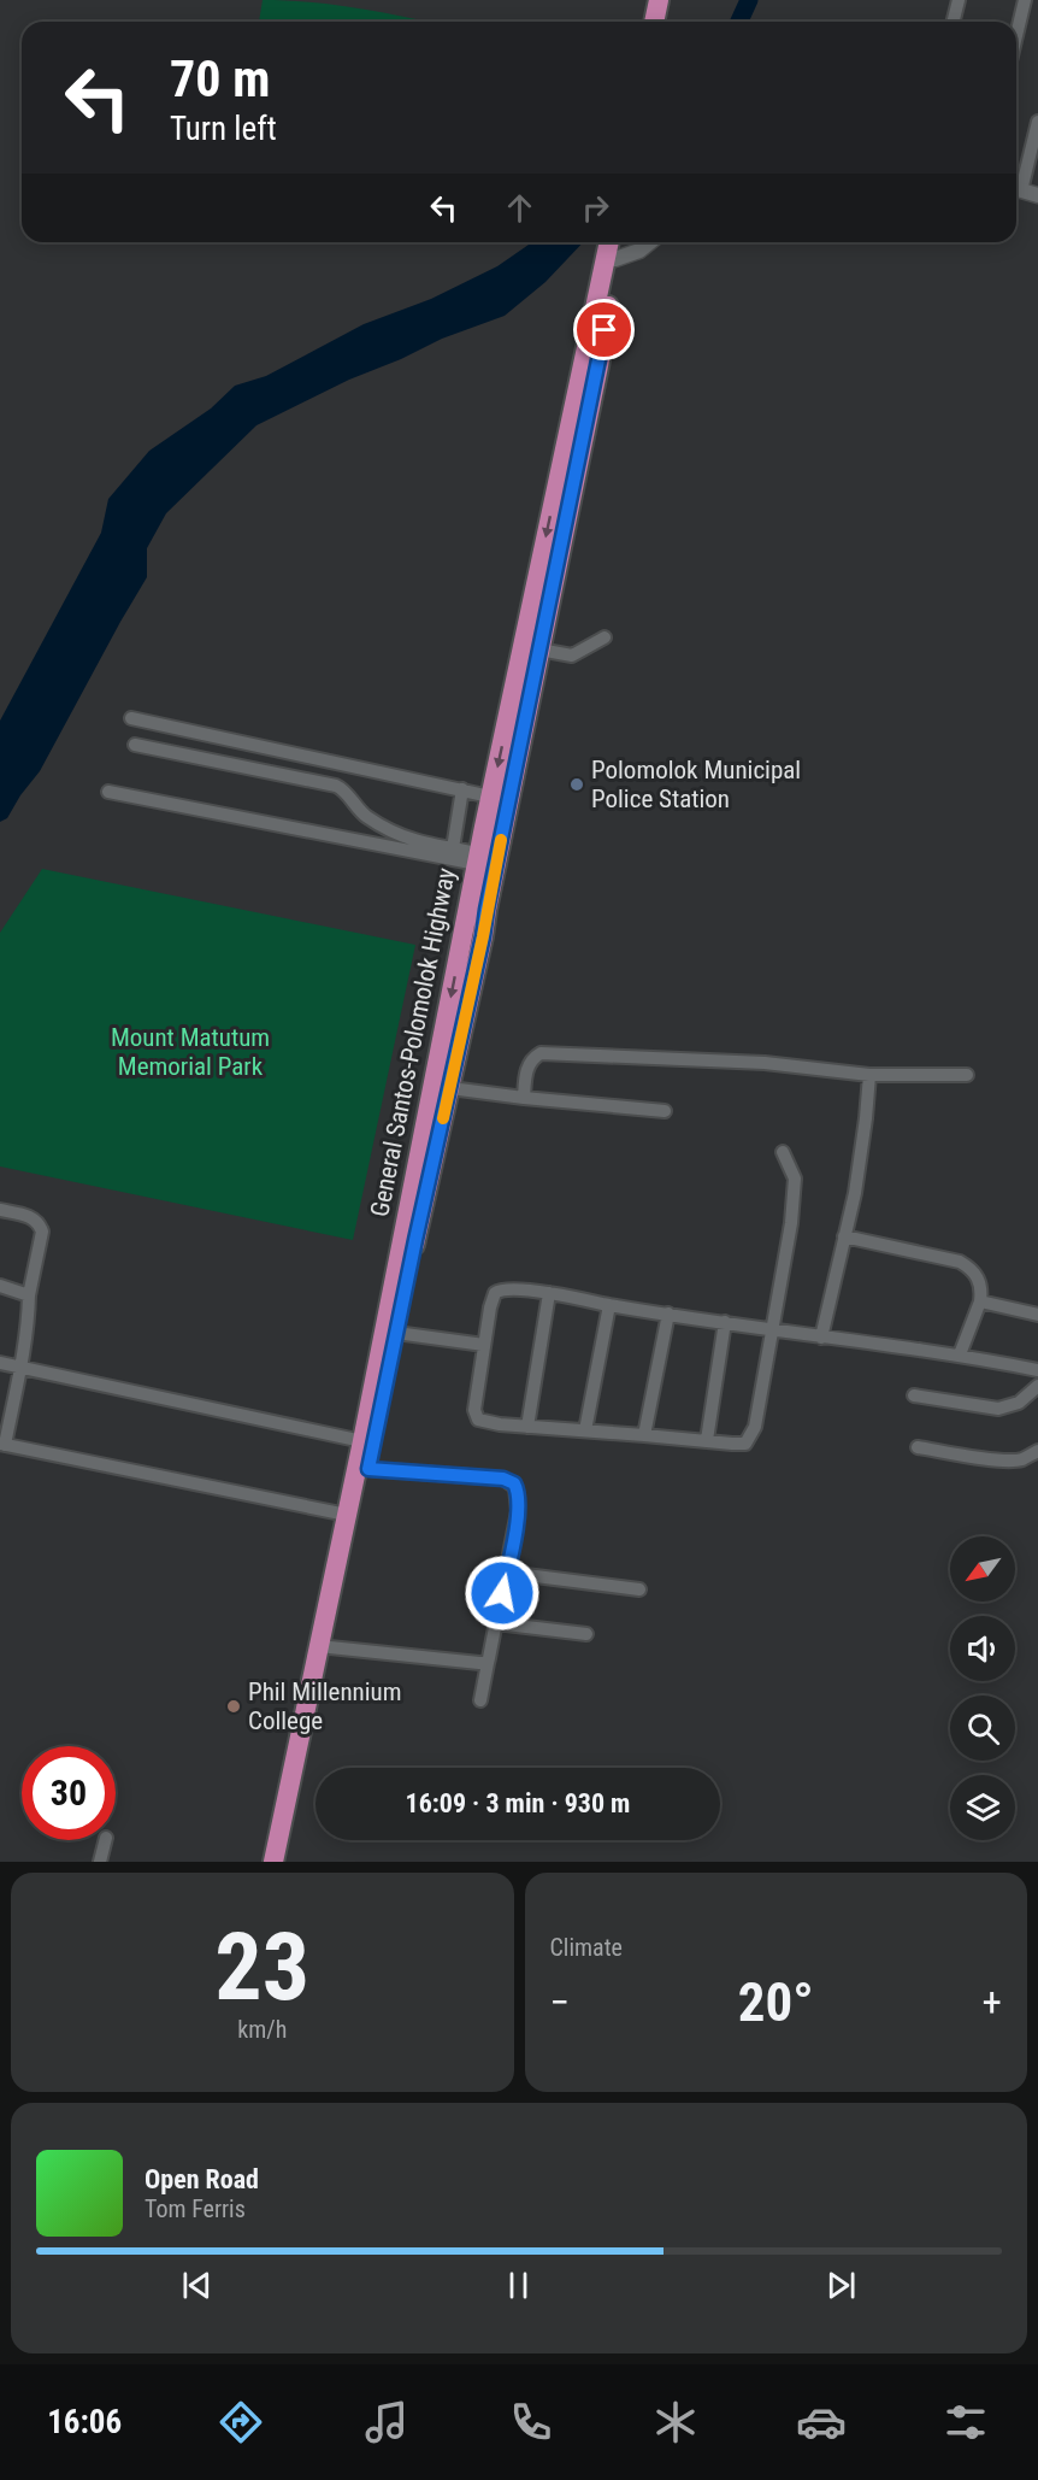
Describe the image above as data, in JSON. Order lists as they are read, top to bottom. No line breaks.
{"streets":{"highway":["General Santos-Polomolok Highway"]},"parks":["Mount Matutum Memorial Park"],"places":["Polomolok Municipal Police Station","Phil Millennium College"],"north":"bottom left","page":{"turn":["70 m","Turn left"],"limit":"30","trip":"16:09 · 3 min · 930 m","tile":[["23","km/h"],"Climate"],"heat":["−","20°","+"],"song":["Open Road","Tom Ferris"],"tabs":"16:06"}}
